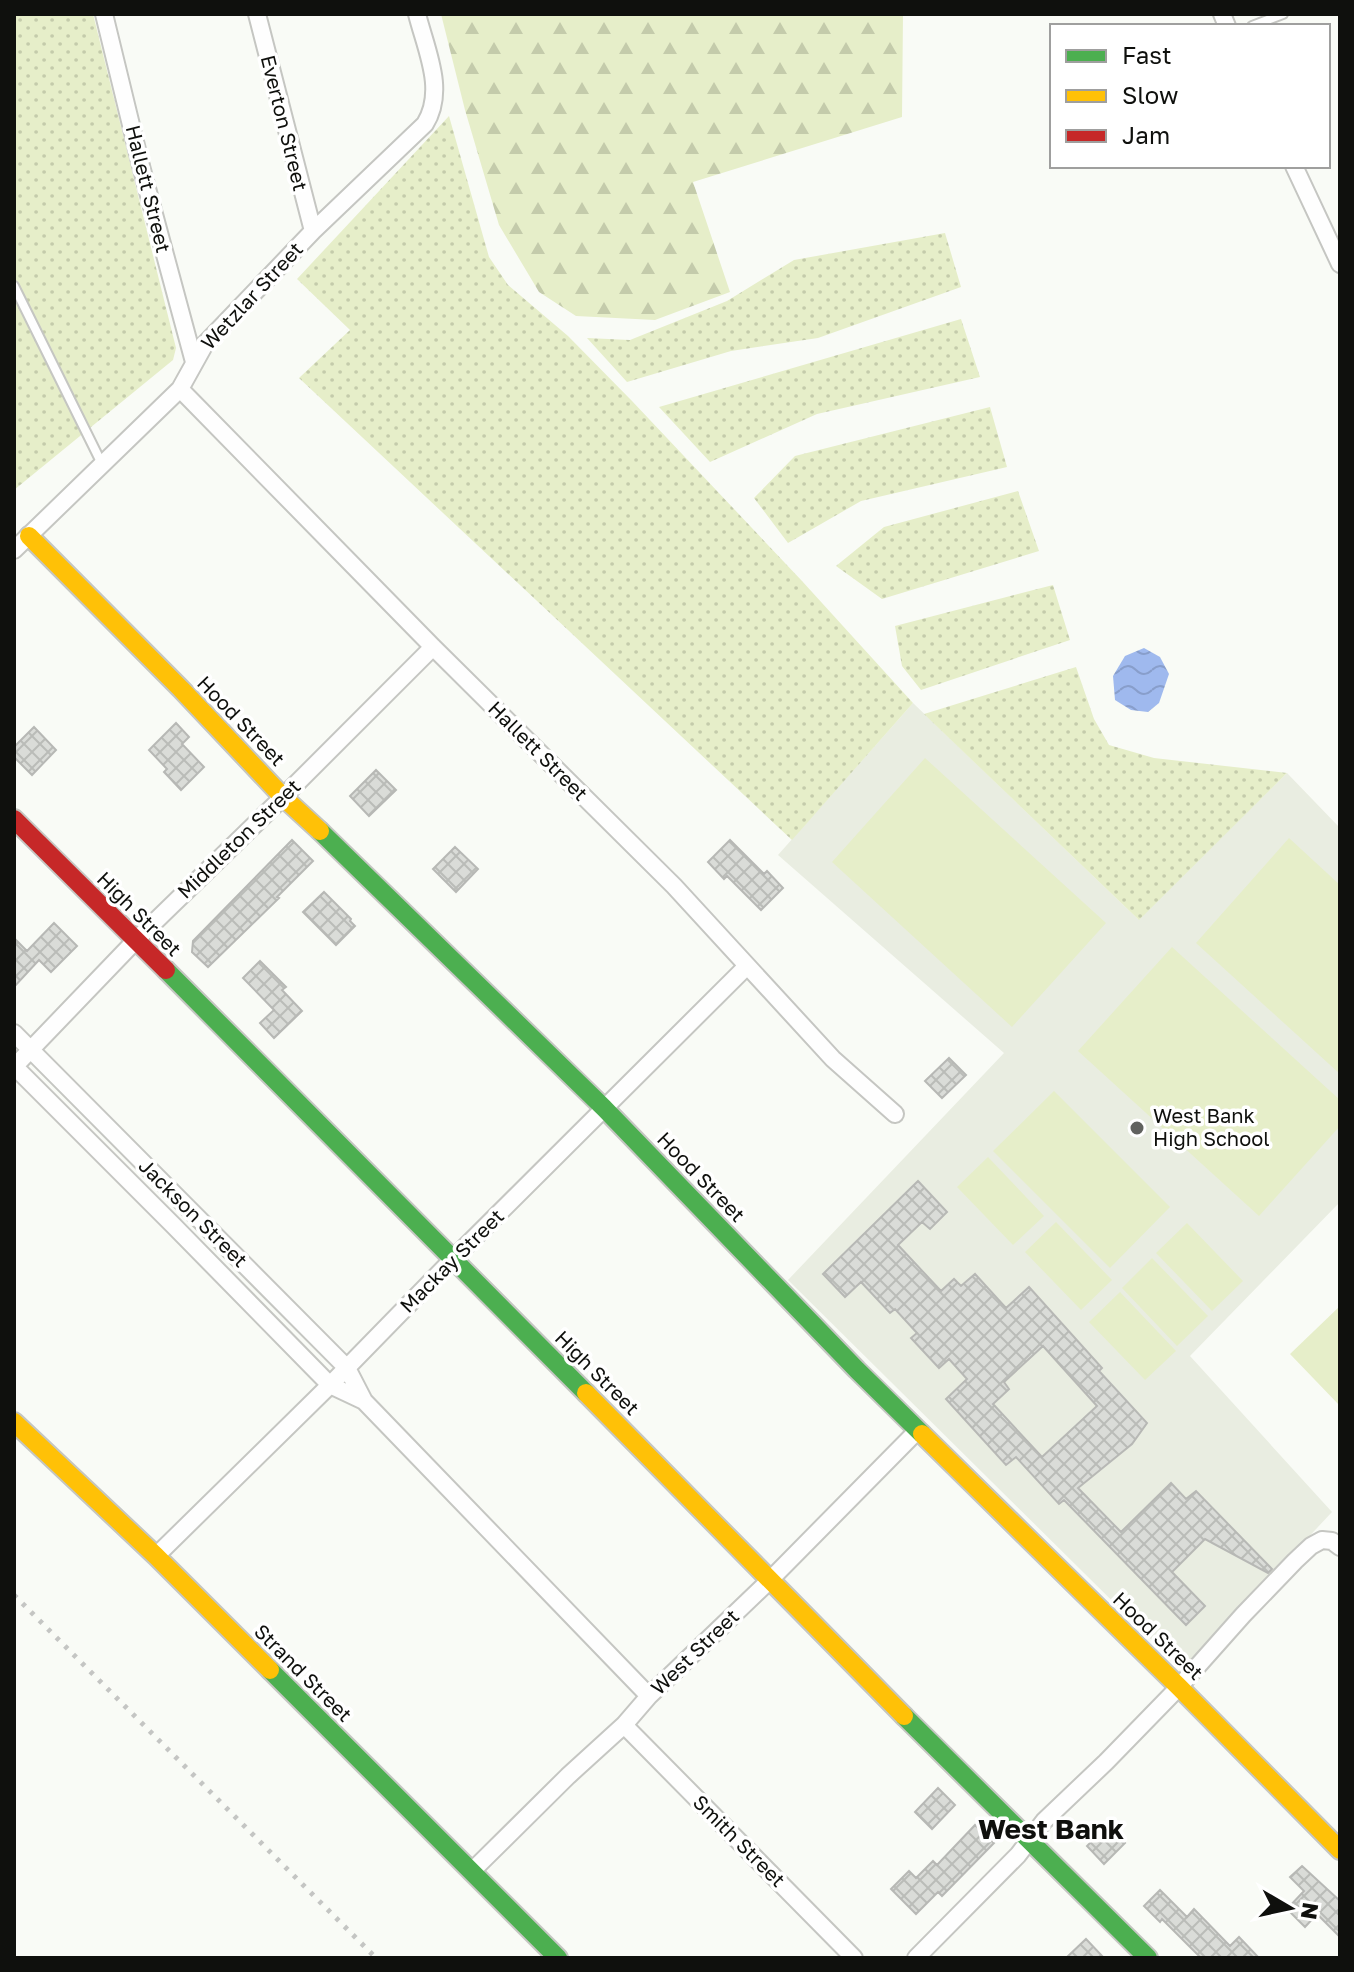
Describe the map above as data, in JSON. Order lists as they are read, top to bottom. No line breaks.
{"streets":{"street":["Everton Street","Hallett Street","Wetzlar Street","Hood Street","Middleton Street","High Street","Jackson Street","Mackay Street","West Street","Strand Street","Smith Street"]},"crossings":[["Everton Street","Wetzlar Street"],["Hallett Street","Wetzlar Street"],["Hallett Street","Middleton Street"],["Hallett Street","Mackay Street"],["Wetzlar Street","Hood Street"],["Hood Street","Middleton Street"],["Hood Street","Mackay Street"],["Hood Street","West Street"],["Middleton Street","High Street"],["Middleton Street","Jackson Street"],["High Street","Mackay Street"],["High Street","West Street"],["Jackson Street","Mackay Street"],["Jackson Street","West Street"],["Mackay Street","Strand Street"],["West Street","Strand Street"],["West Street","Smith Street"]],"districts":["West Bank"],"places":["West Bank High School"],"legend":["Fast","Slow","Jam"],"north":"right"}
